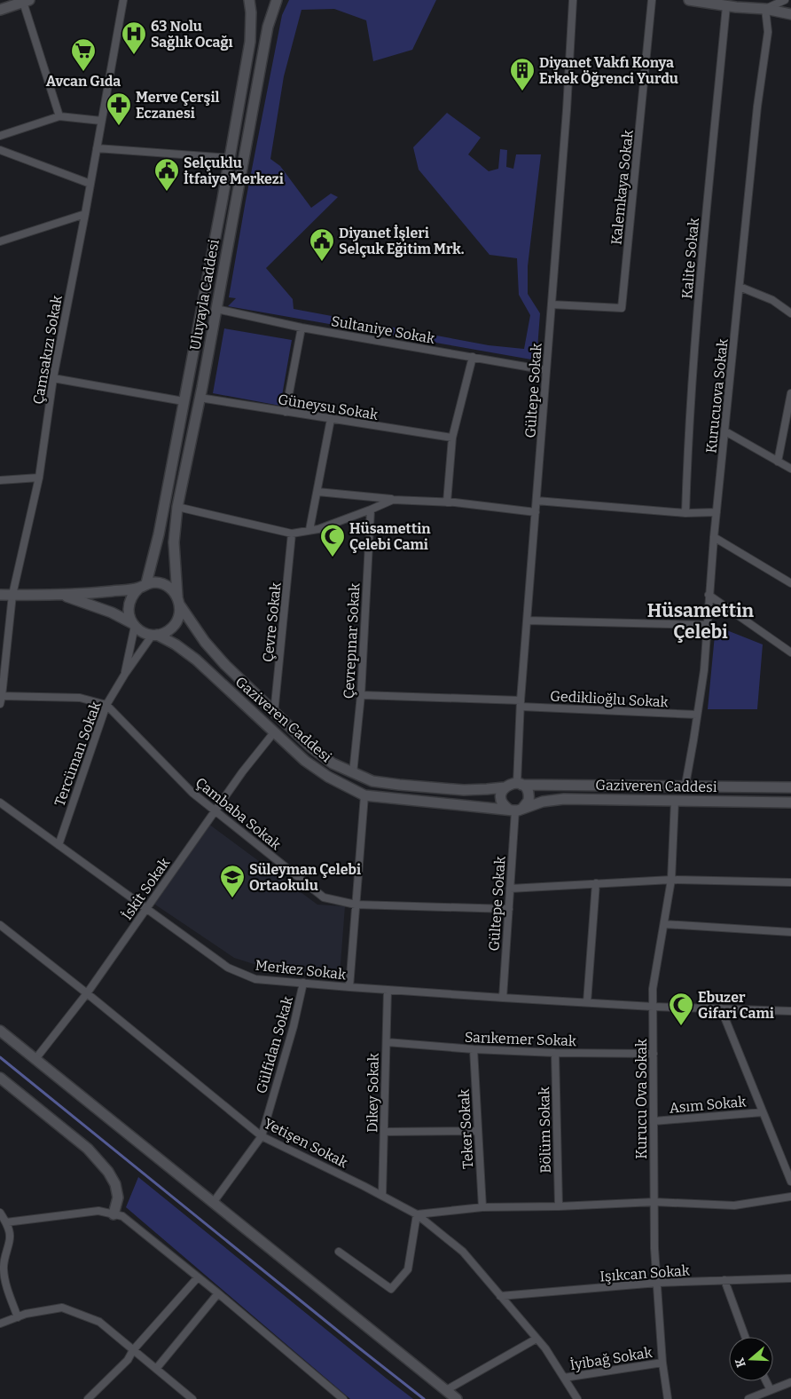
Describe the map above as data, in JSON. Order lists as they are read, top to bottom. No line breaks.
{"streets":{"main road":["Uluyayla Caddesi","Gaziveren Caddesi"],"street":["Kalemkaya Sokak","Kalite Sokak","Sultaniye Sokak","Çamsakızı Sokak","Gültepe Sokak","Kurucuova Sokak","Güneysu Sokak","Çevre Sokak","Çevrepınar Sokak","Gediklioğlu Sokak","Tercüman Sokak","Çambaba Sokak","İskit Sokak","Merkez Sokak","Sarıkemer Sokak","Gülfidan Sokak","Dikey Sokak","Kurucu Ova Sokak","Asım Sokak","Teker Sokak","Bölüm Sokak","Yetişen Sokak","Işıkcan Sokak","İyibağ Sokak"]},"crossings":[["Kalemkaya Sokak","Gültepe Sokak"],["Uluyayla Caddesi","Sultaniye Sokak"],["Uluyayla Caddesi","Güneysu Sokak"],["Uluyayla Caddesi","Gaziveren Caddesi"],["Uluyayla Caddesi","Tercüman Sokak"],["Sultaniye Sokak","Gültepe Sokak"],["Gültepe Sokak","Gediklioğlu Sokak"],["Gültepe Sokak","Gaziveren Caddesi"],["Gültepe Sokak","Çambaba Sokak"],["Gültepe Sokak","Merkez Sokak"],["Kurucuova Sokak","Gediklioğlu Sokak"],["Kurucuova Sokak","Gaziveren Caddesi"],["Çevre Sokak","Gaziveren Caddesi"],["Çevrepınar Sokak","Gediklioğlu Sokak"],["Çevrepınar Sokak","Gaziveren Caddesi"],["Gaziveren Caddesi","Tercüman Sokak"],["Gaziveren Caddesi","İskit Sokak"],["Gaziveren Caddesi","Kurucu Ova Sokak"],["Tercüman Sokak","Çambaba Sokak"],["Tercüman Sokak","Merkez Sokak"],["Çambaba Sokak","İskit Sokak"],["İskit Sokak","Merkez Sokak"],["İskit Sokak","Yetişen Sokak"],["Merkez Sokak","Gülfidan Sokak"],["Merkez Sokak","Dikey Sokak"],["Merkez Sokak","Kurucu Ova Sokak"],["Sarıkemer Sokak","Dikey Sokak"],["Sarıkemer Sokak","Kurucu Ova Sokak"],["Sarıkemer Sokak","Teker Sokak"],["Sarıkemer Sokak","Bölüm Sokak"],["Gülfidan Sokak","Yetişen Sokak"],["Dikey Sokak","Yetişen Sokak"],["Kurucu Ova Sokak","Asım Sokak"],["Kurucu Ova Sokak","Işıkcan Sokak"],["Kurucu Ova Sokak","İyibağ Sokak"],["Yetişen Sokak","Işıkcan Sokak"],["Yetişen Sokak","İyibağ Sokak"]],"districts":["Hüsamettin Çelebi"],"places":{"hospital":["63 Nolu Sağlık Ocağı"],"supermarket":["Avcan Gıda"],"building":["Diyanet Vakfı Konya Erkek Öğrenci Yurdu"],"pharmacy":["Merve Çerşil Eczanesi"],"public building":["Selçuklu İtfaiye Merkezi","Diyanet İşleri Selçuk Eğitim Mrk."],"mosque":["Hüsamettin Çelebi Cami","Ebuzer Gifari Cami"],"school or university":["Süleyman Çelebi Ortaokulu"]},"north":"left"}
